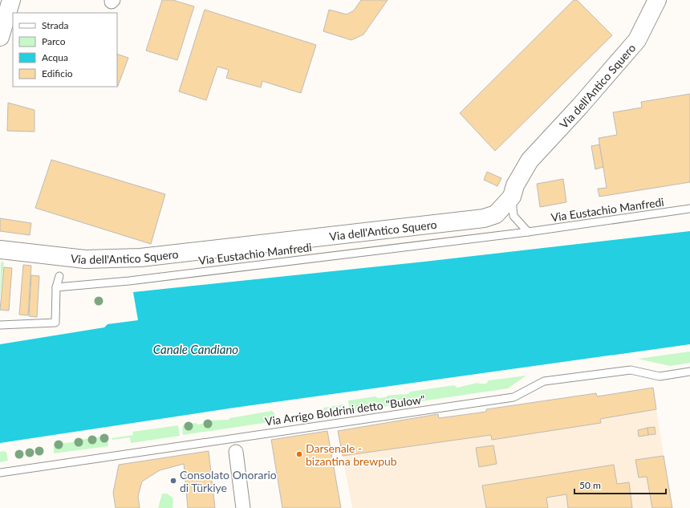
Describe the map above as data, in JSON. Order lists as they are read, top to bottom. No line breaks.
{"streets":{"street":["Via dell'Antico Squero"],"lane":["Via Eustachio Manfredi","Via Arrigo Boldrini detto \"Bulow\""]},"water":["Canale Candiano"],"places":["Darsenale - bizantina brewpub","Consolato Onorario di Türkiye"],"legend":["Strada","Parco","Acqua","Edificio"],"scale_bar":"50 m"}
